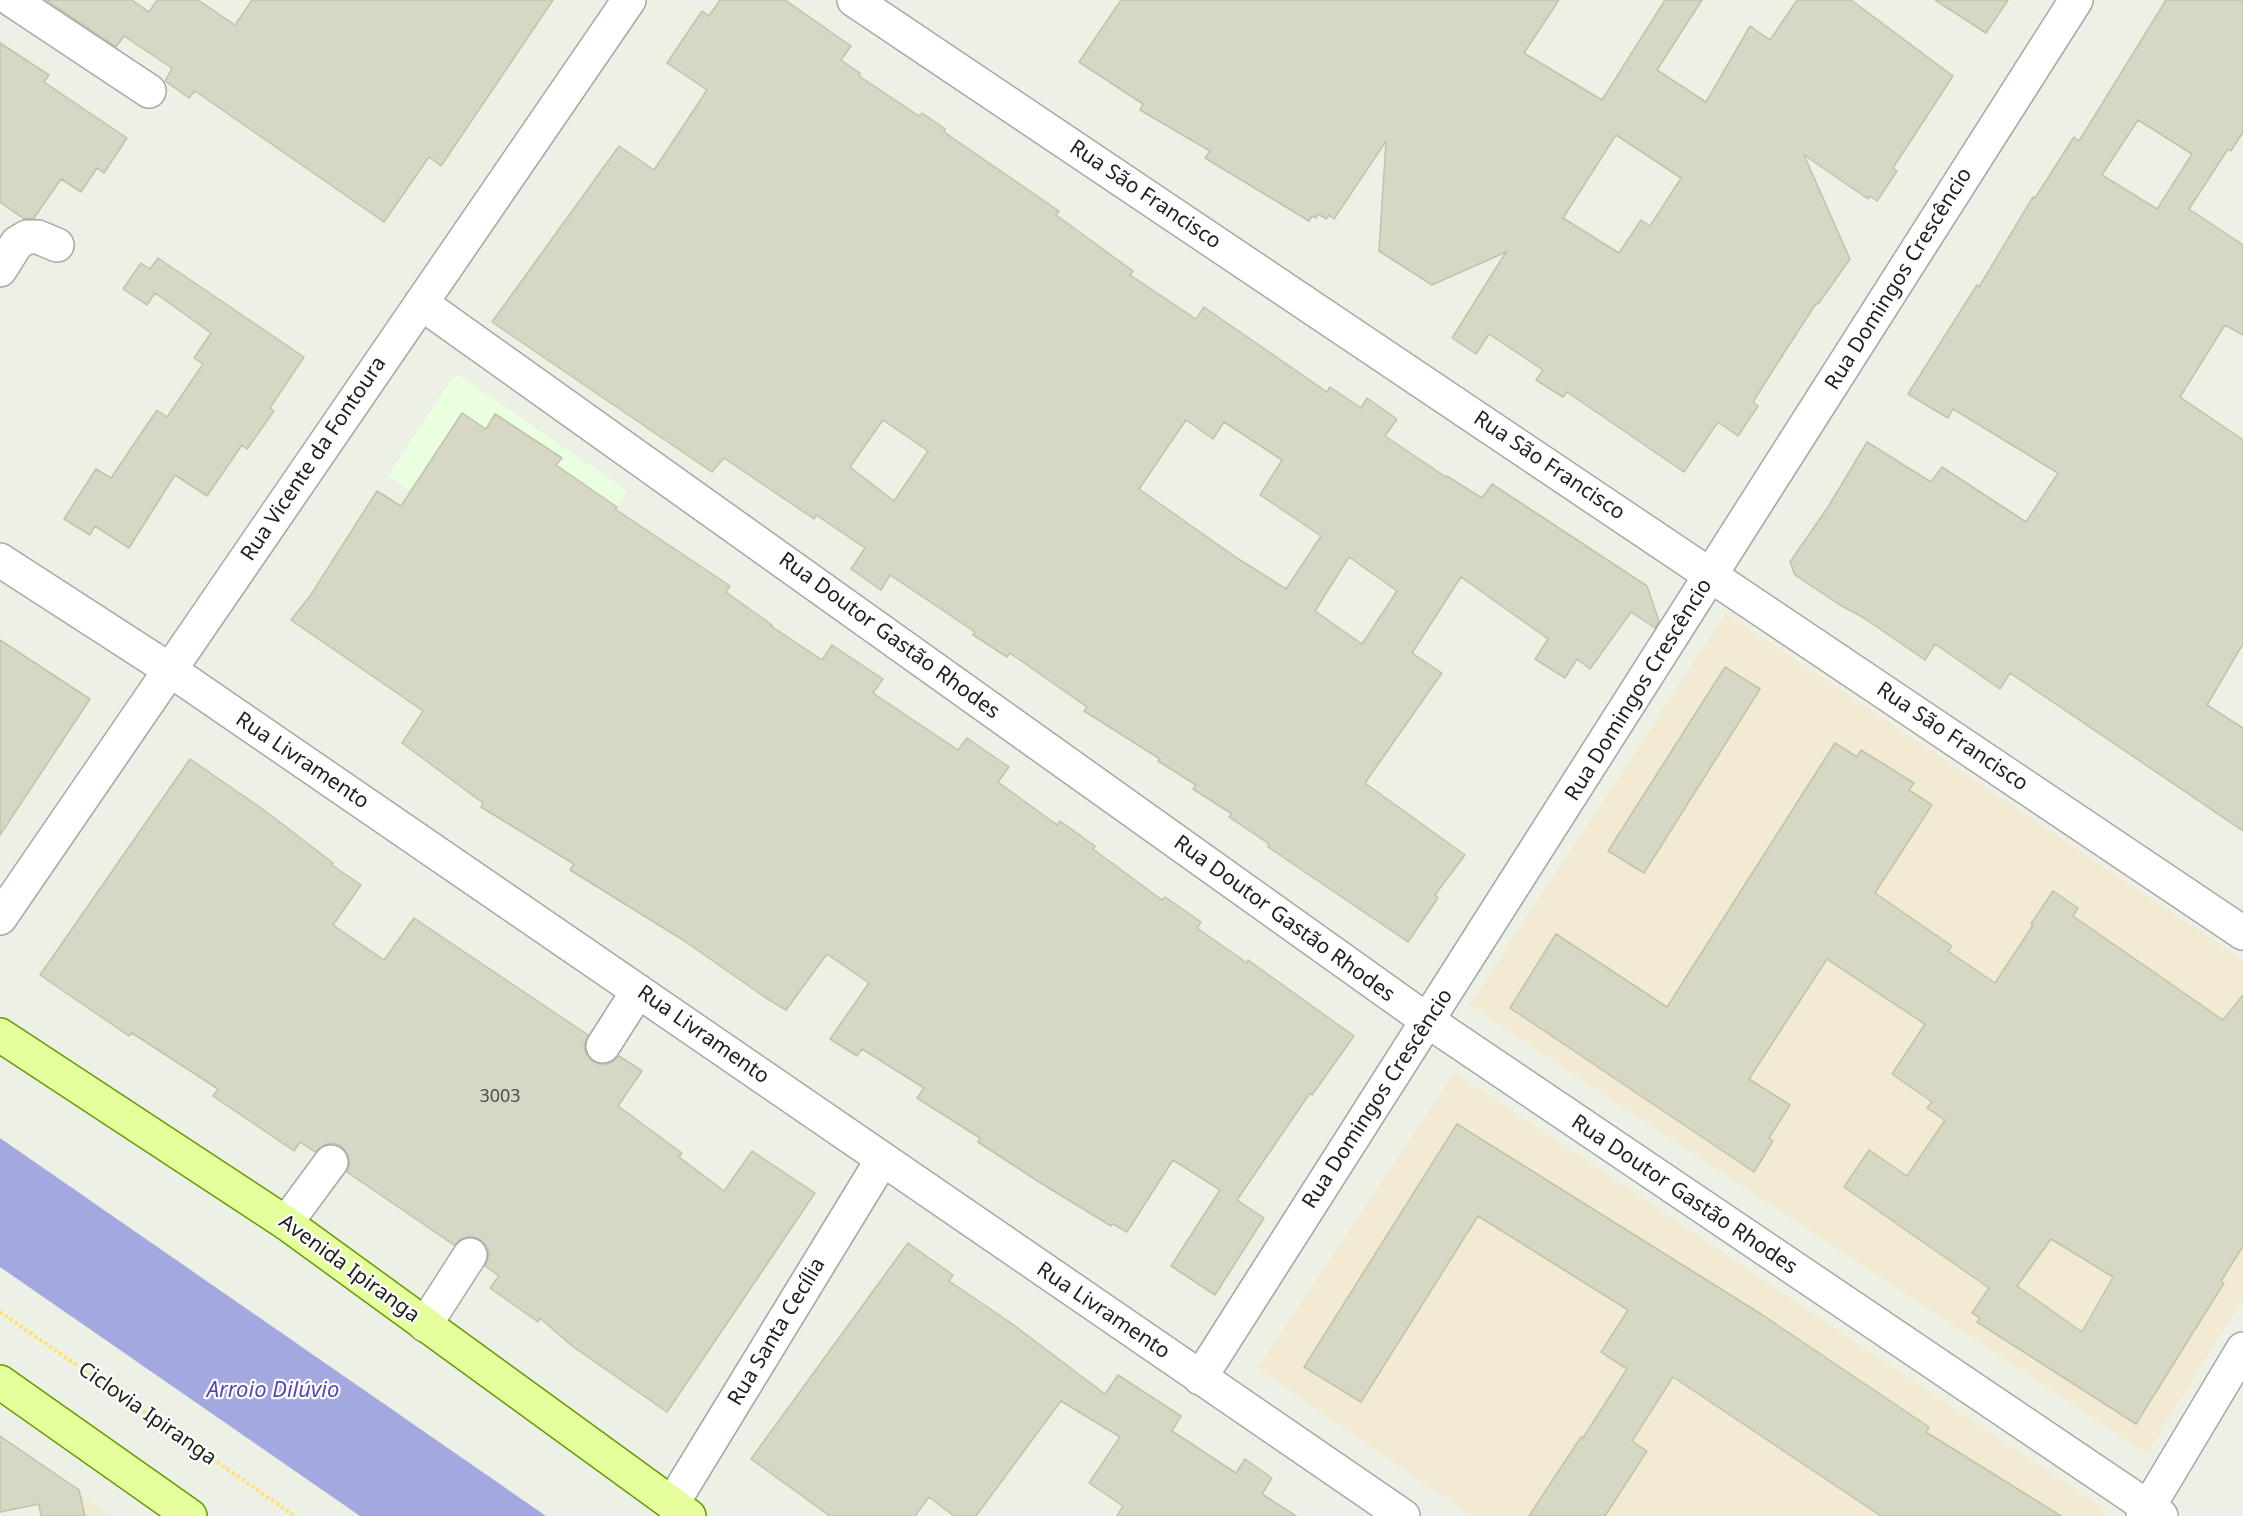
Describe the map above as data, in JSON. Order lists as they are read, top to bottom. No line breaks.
{"streets":{"main road":["Avenida Ipiranga"],"street":["Rua São Francisco","Rua Domingos Crescêncio","Rua Vicente da Fontoura","Rua Doutor Gastão Rhodes","Rua Livramento","Rua Santa Cecília"],"path":["Ciclovia Ipiranga"]},"crossings":[["Rua São Francisco","Rua Domingos Crescêncio"],["Rua Domingos Crescêncio","Rua Doutor Gastão Rhodes"],["Rua Domingos Crescêncio","Rua Livramento"],["Rua Vicente da Fontoura","Rua Doutor Gastão Rhodes"],["Rua Vicente da Fontoura","Rua Livramento"],["Rua Livramento","Rua Santa Cecília"],["Avenida Ipiranga","Rua Santa Cecília"]],"water":["Arroio Dilúvio"],"house_numbers":["3003"]}
